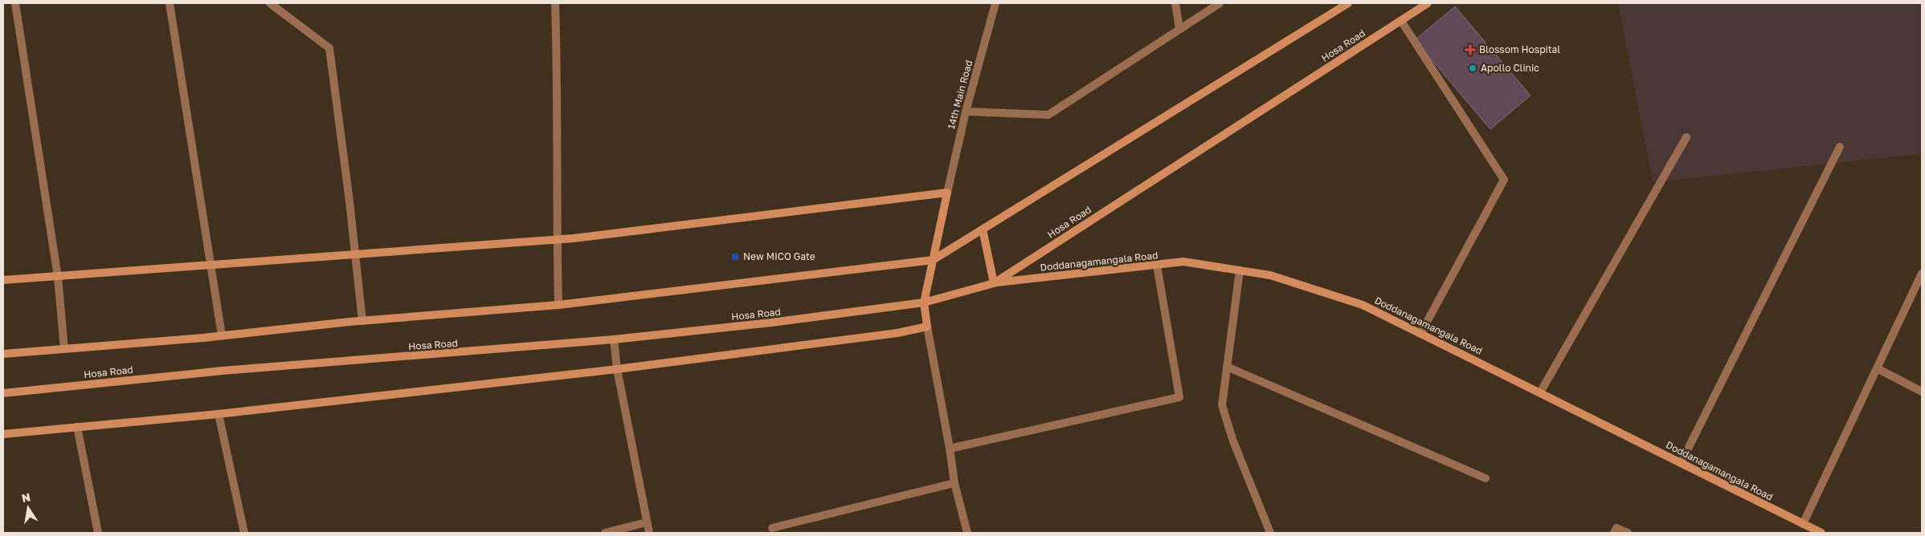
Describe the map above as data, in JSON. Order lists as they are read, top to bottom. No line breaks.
{"streets":{"street":["Hosa Road","14th Main Road","Doddanagamangala Road"]},"crossings":[["Hosa Road","Doddanagamangala Road"]],"places":{"health":["Blossom Hospital"],"other":["Apollo Clinic"],"transit":["New MICO Gate"]},"north":"top"}
